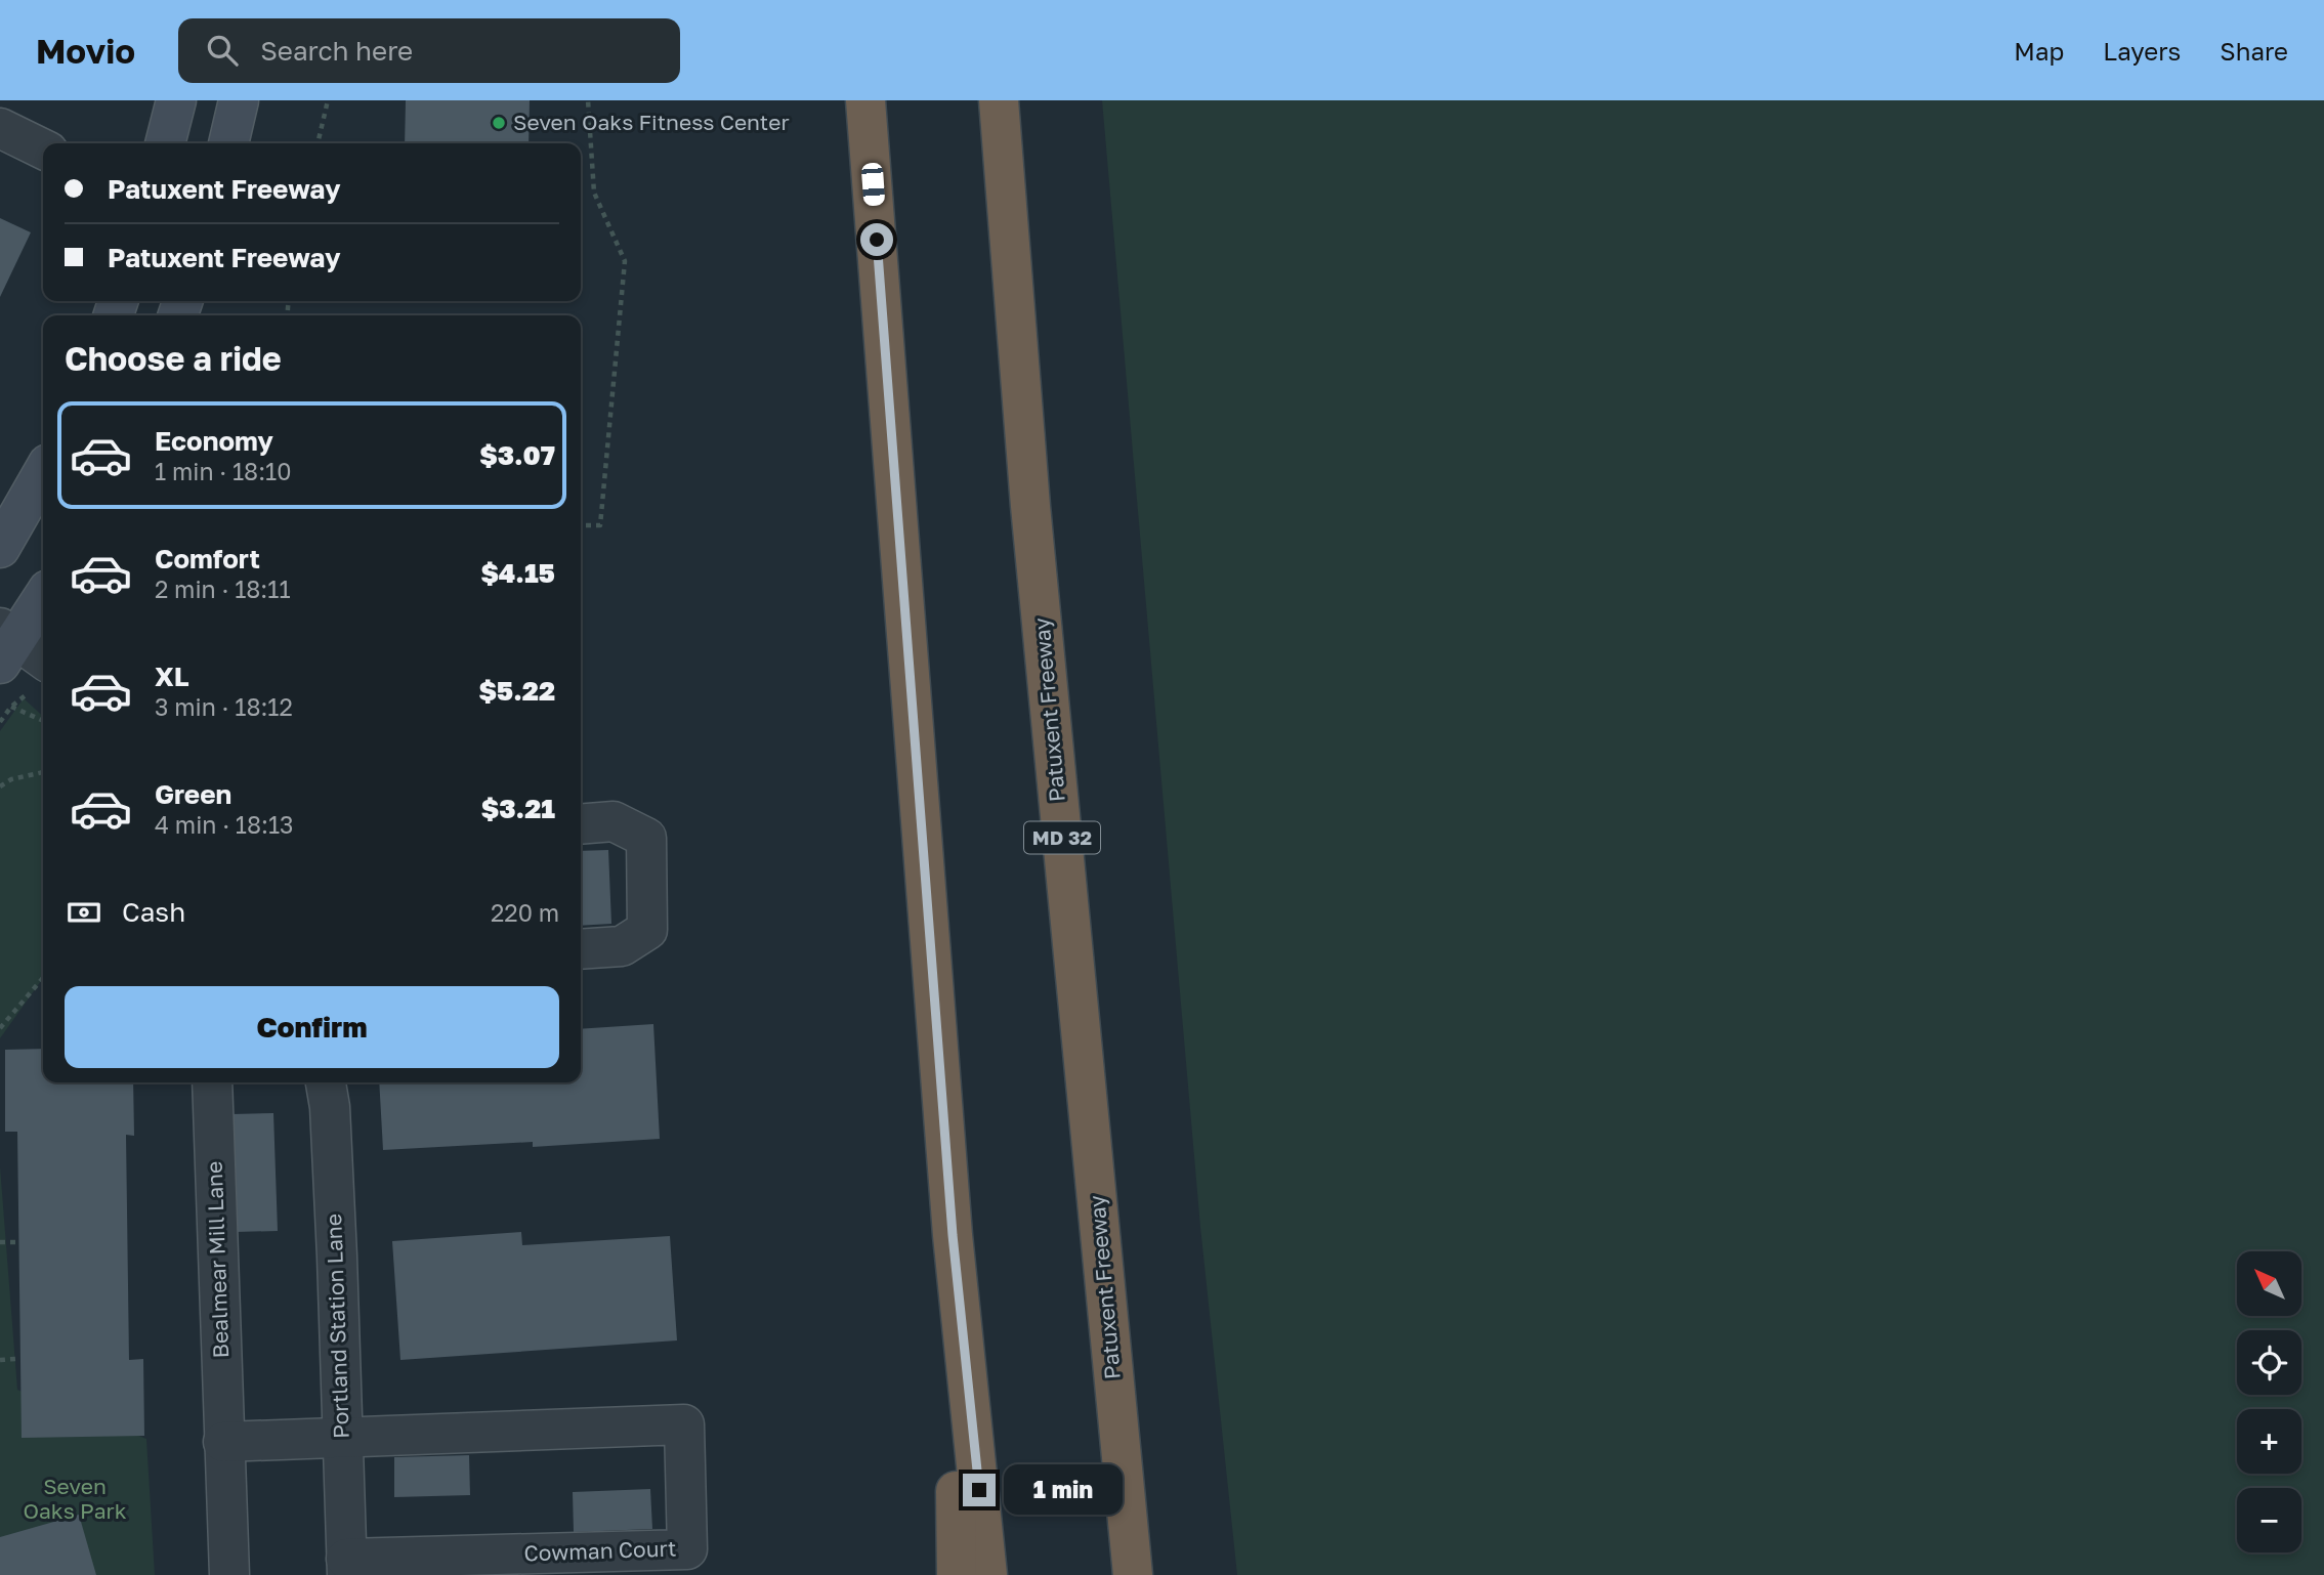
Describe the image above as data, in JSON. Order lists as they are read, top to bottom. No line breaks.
{"streets":{"highway":["Patuxent Freeway","MD 32"],"street":["Bealmear Mill Lane","Portland Station Lane","Cowman Court"]},"crossings":[["Portland Station Lane","Cowman Court"]],"parks":["Seven Oaks Park"],"places":["Seven Oaks Fitness Center"],"north":"top left","page":{"header":"Movio","search":"Search here","nav":["Map","Layers","Share"],"banner":["Patuxent Freeway","Patuxent Freeway"],"heading":"Choose a ride","list":[{"name":"Economy","note":"1 min · 18:10","value":"$3.07"},{"name":"Comfort","note":"2 min · 18:11","value":"$4.15"},{"name":"XL","note":"3 min · 18:12","value":"$5.22"},{"name":"Green","note":"4 min · 18:13","value":"$3.21"}],"pay":["Cash","220 m"],"buttons":"Confirm","map_buttons":["+","−"],"bubble":"1 min"}}
